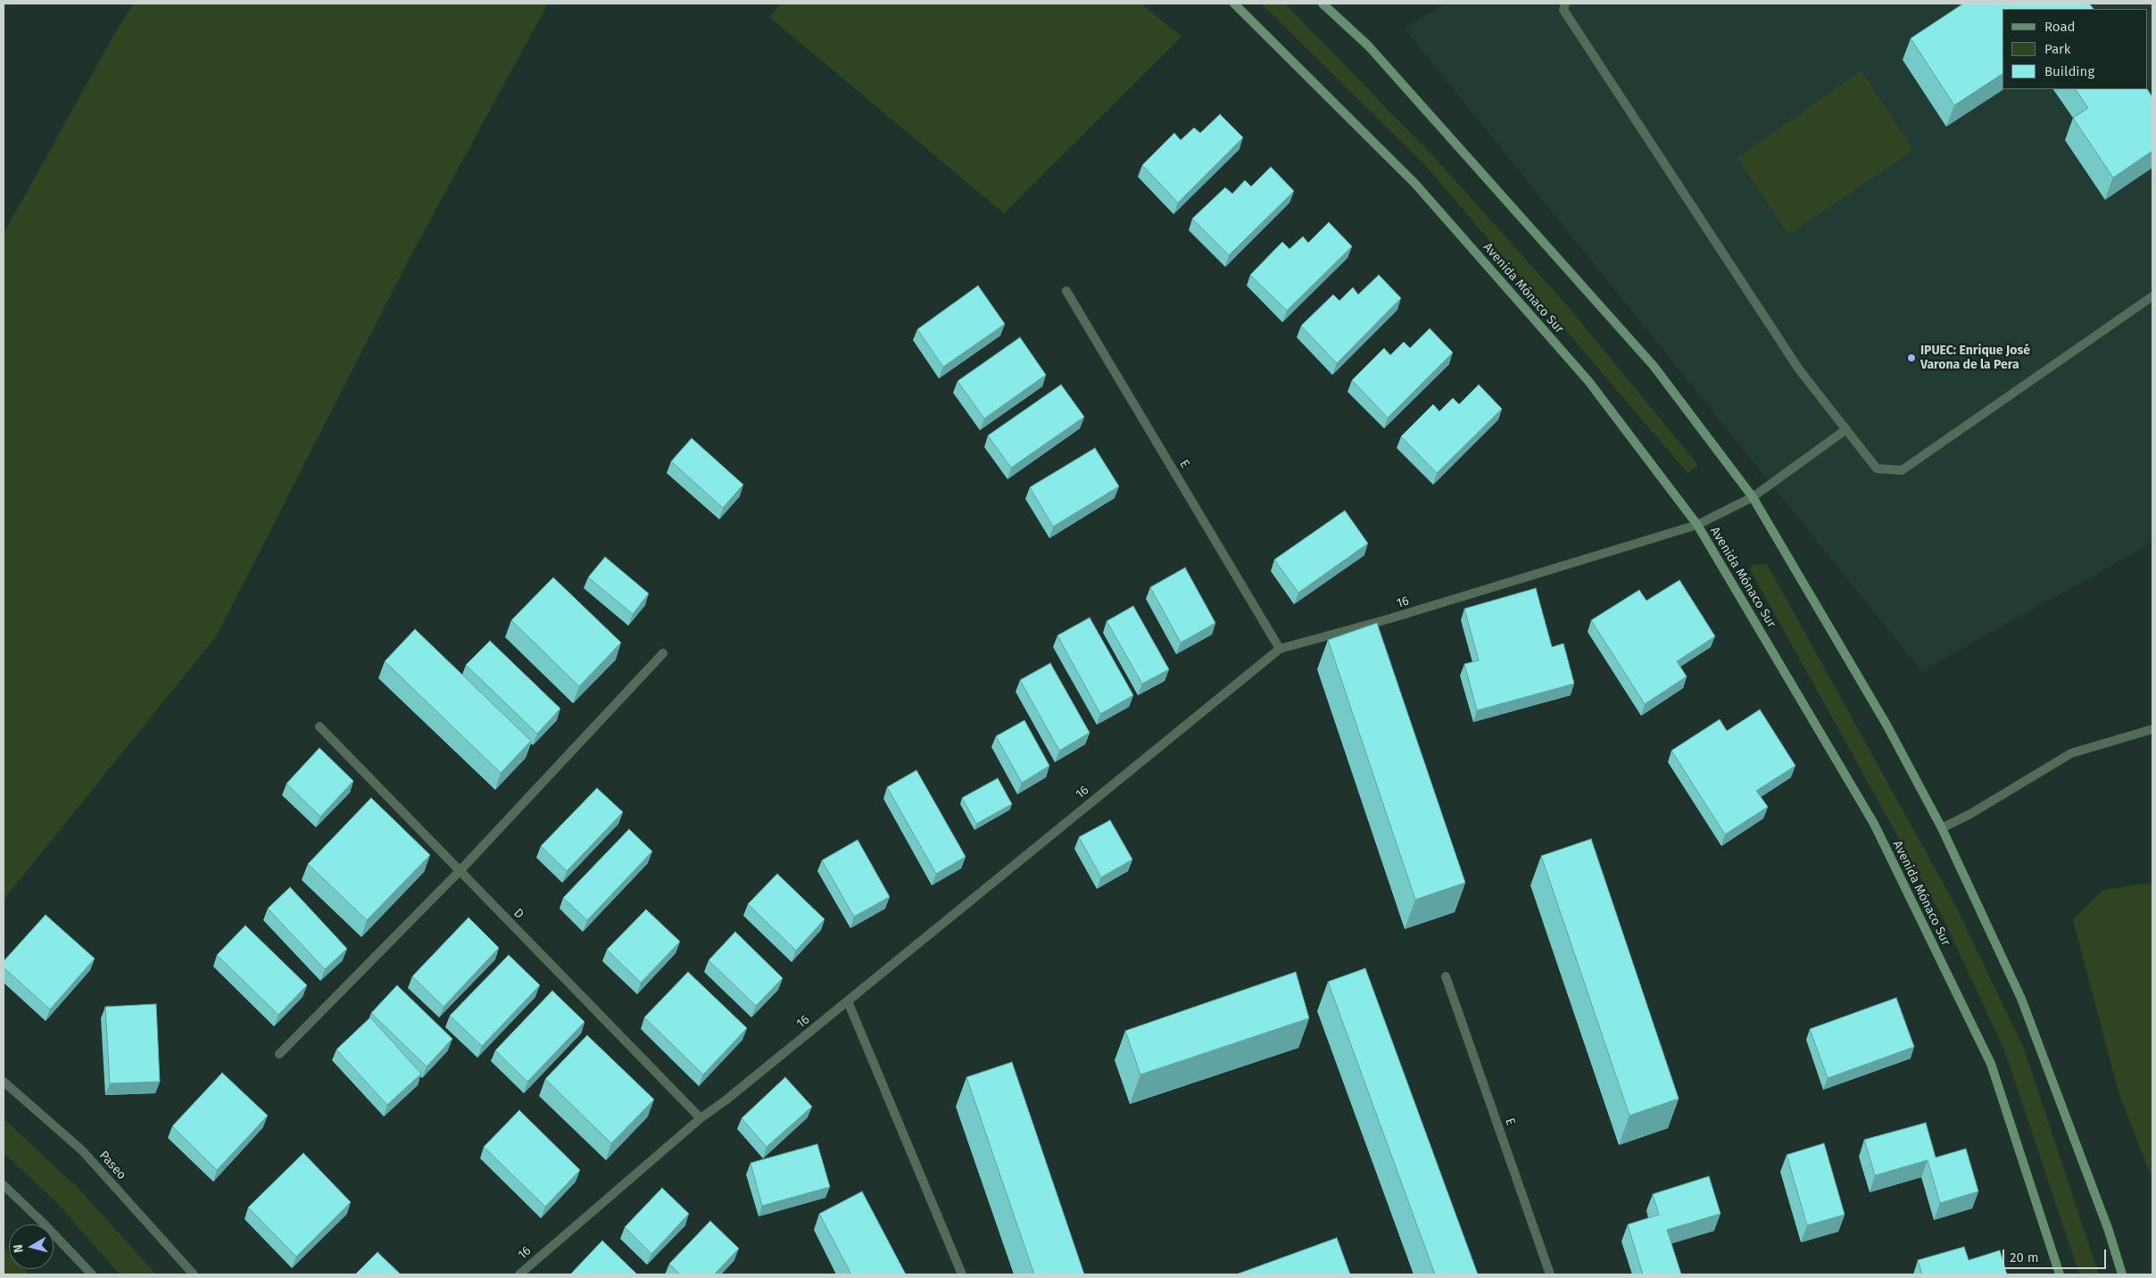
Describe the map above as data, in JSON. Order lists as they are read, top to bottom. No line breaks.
{"streets":{"main road":["Avenida Mónaco Sur"],"street":["E","16","D","Paseo"]},"crossings":[["Avenida Mónaco Sur","16"],["E","16"],["16","D"]],"places":["IPUEC: Enrique José Varona de la Pera"],"legend":["Road","Park","Building"],"scale_bar":"20 m","north":"left"}
